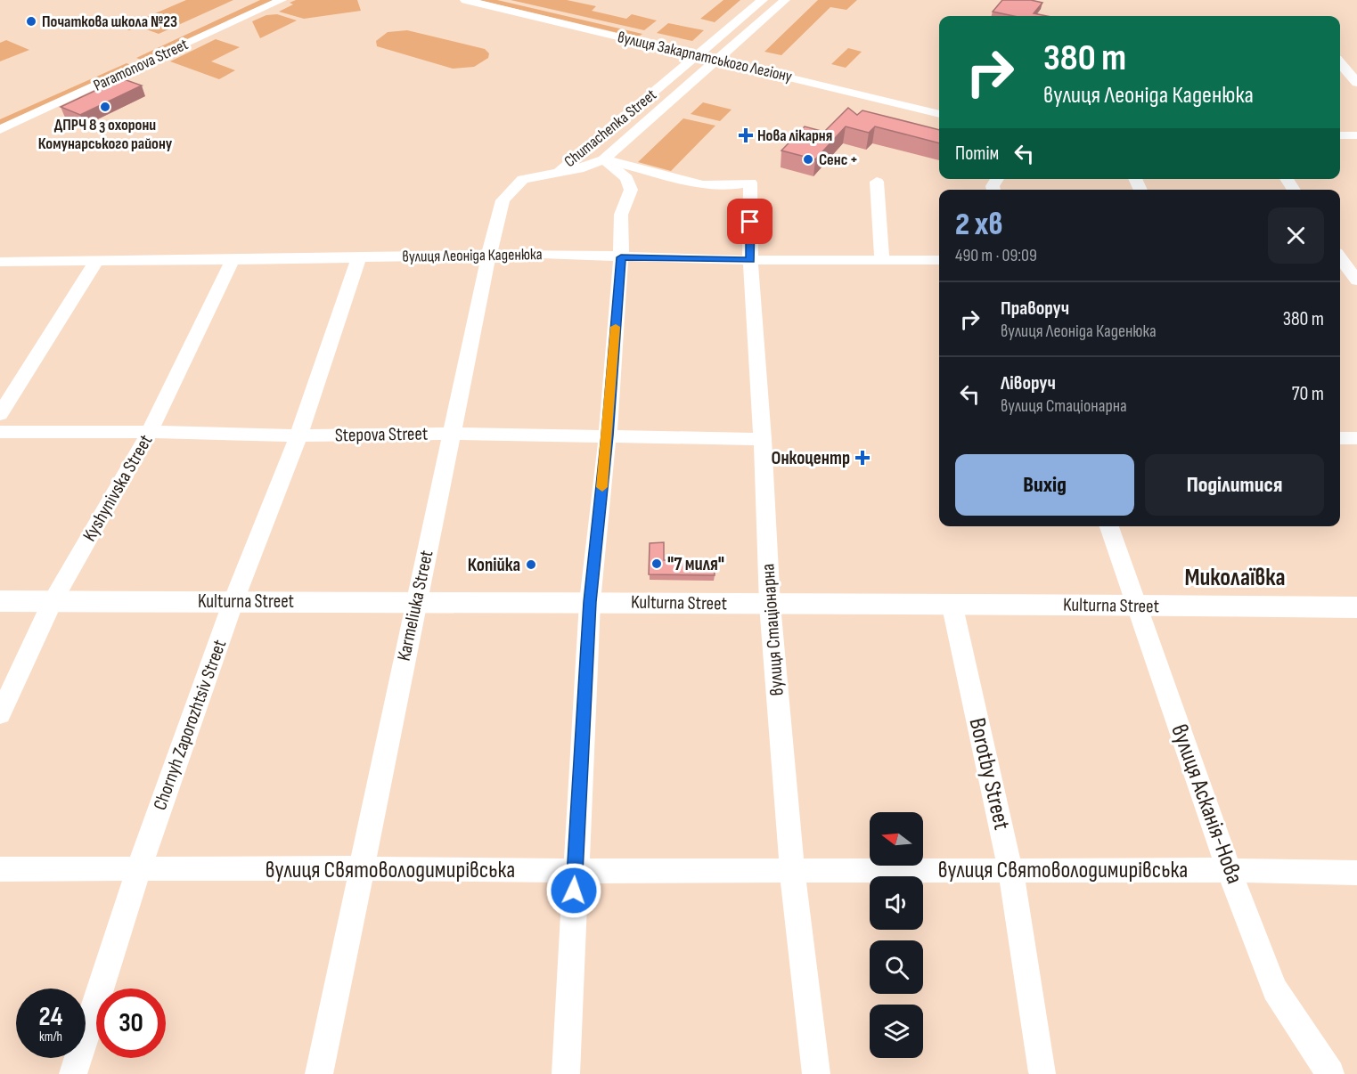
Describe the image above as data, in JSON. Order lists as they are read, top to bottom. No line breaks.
{"streets":{"main road":["Kulturna Street"],"street":["вулиця Закарпатського Легіону","Paramonova Street","Chumachenka Street","вулиця Леоніда Каденюка","Stepova Street","Kyshynivska Street","Karmeliuka Street","вулиця Стаціонарна","Chornyh Zaporozhtsiv Street","Borotby Street","вулиця Асканія-Нова","вулиця Святоволодимирівська"]},"crossings":[["вулиця Закарпатського Легіону","Chumachenka Street"],["Chumachenka Street","Karmeliuka Street"],["Chumachenka Street","вулиця Стаціонарна"],["вулиця Леоніда Каденюка","Kyshynivska Street"],["вулиця Леоніда Каденюка","Karmeliuka Street"],["вулиця Леоніда Каденюка","вулиця Стаціонарна"],["вулиця Леоніда Каденюка","Chornyh Zaporozhtsiv Street"],["Stepova Street","Kyshynivska Street"],["Stepova Street","Karmeliuka Street"],["Stepova Street","вулиця Стаціонарна"],["Stepova Street","Chornyh Zaporozhtsiv Street"],["Kyshynivska Street","Kulturna Street"],["Kulturna Street","Karmeliuka Street"],["Kulturna Street","вулиця Стаціонарна"],["Kulturna Street","Chornyh Zaporozhtsiv Street"],["Kulturna Street","Borotby Street"],["Kulturna Street","вулиця Асканія-Нова"],["Karmeliuka Street","вулиця Святоволодимирівська"],["вулиця Стаціонарна","вулиця Святоволодимирівська"],["Chornyh Zaporozhtsiv Street","вулиця Святоволодимирівська"],["Borotby Street","вулиця Святоволодимирівська"],["вулиця Асканія-Нова","вулиця Святоволодимирівська"]],"districts":["Миколаївка"],"places":{"other":["Початкова школа №23","ДПРЧ 8 з охорони Комунарського району","Сенс +","\"7 миля\"","Копійка"],"health":["Нова лікарня","Онкоцентр"]},"north":"left","page":{"turn":["380 m","вулиця Леоніда Каденюка"],"then":"Потім","heading":["2 хв","490 m · 09:09"],"list":[{"name":"Праворуч","note":"вулиця Леоніда Каденюка","value":"380 m"},{"name":"Ліворуч","note":"вулиця Стаціонарна","value":"70 m"}],"buttons":["Вихід","Поділитися"],"speed":"24 km/h","limit":"30"}}
